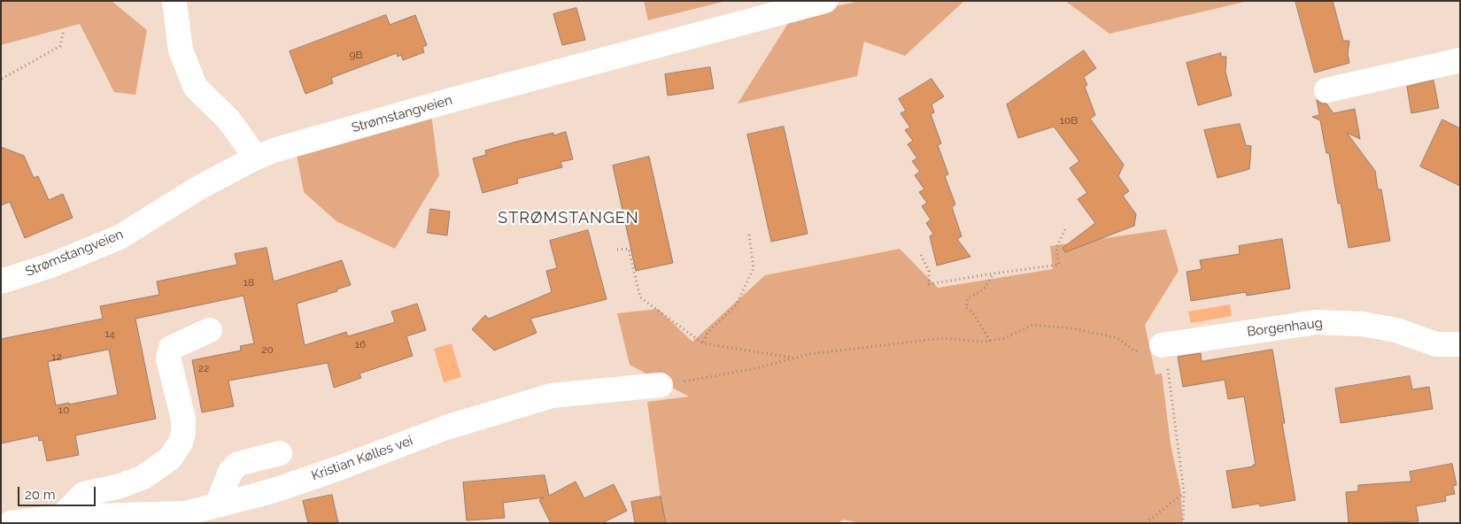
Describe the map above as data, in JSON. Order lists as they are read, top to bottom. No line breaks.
{"streets":{"street":["Strømstangveien","Borgenhaug","Kristian Kølles vei"]},"districts":["STRØMSTANGEN"],"house_numbers":["9B","10B","18","14","16","20","12","22","10"],"scale_bar":"20 m"}
